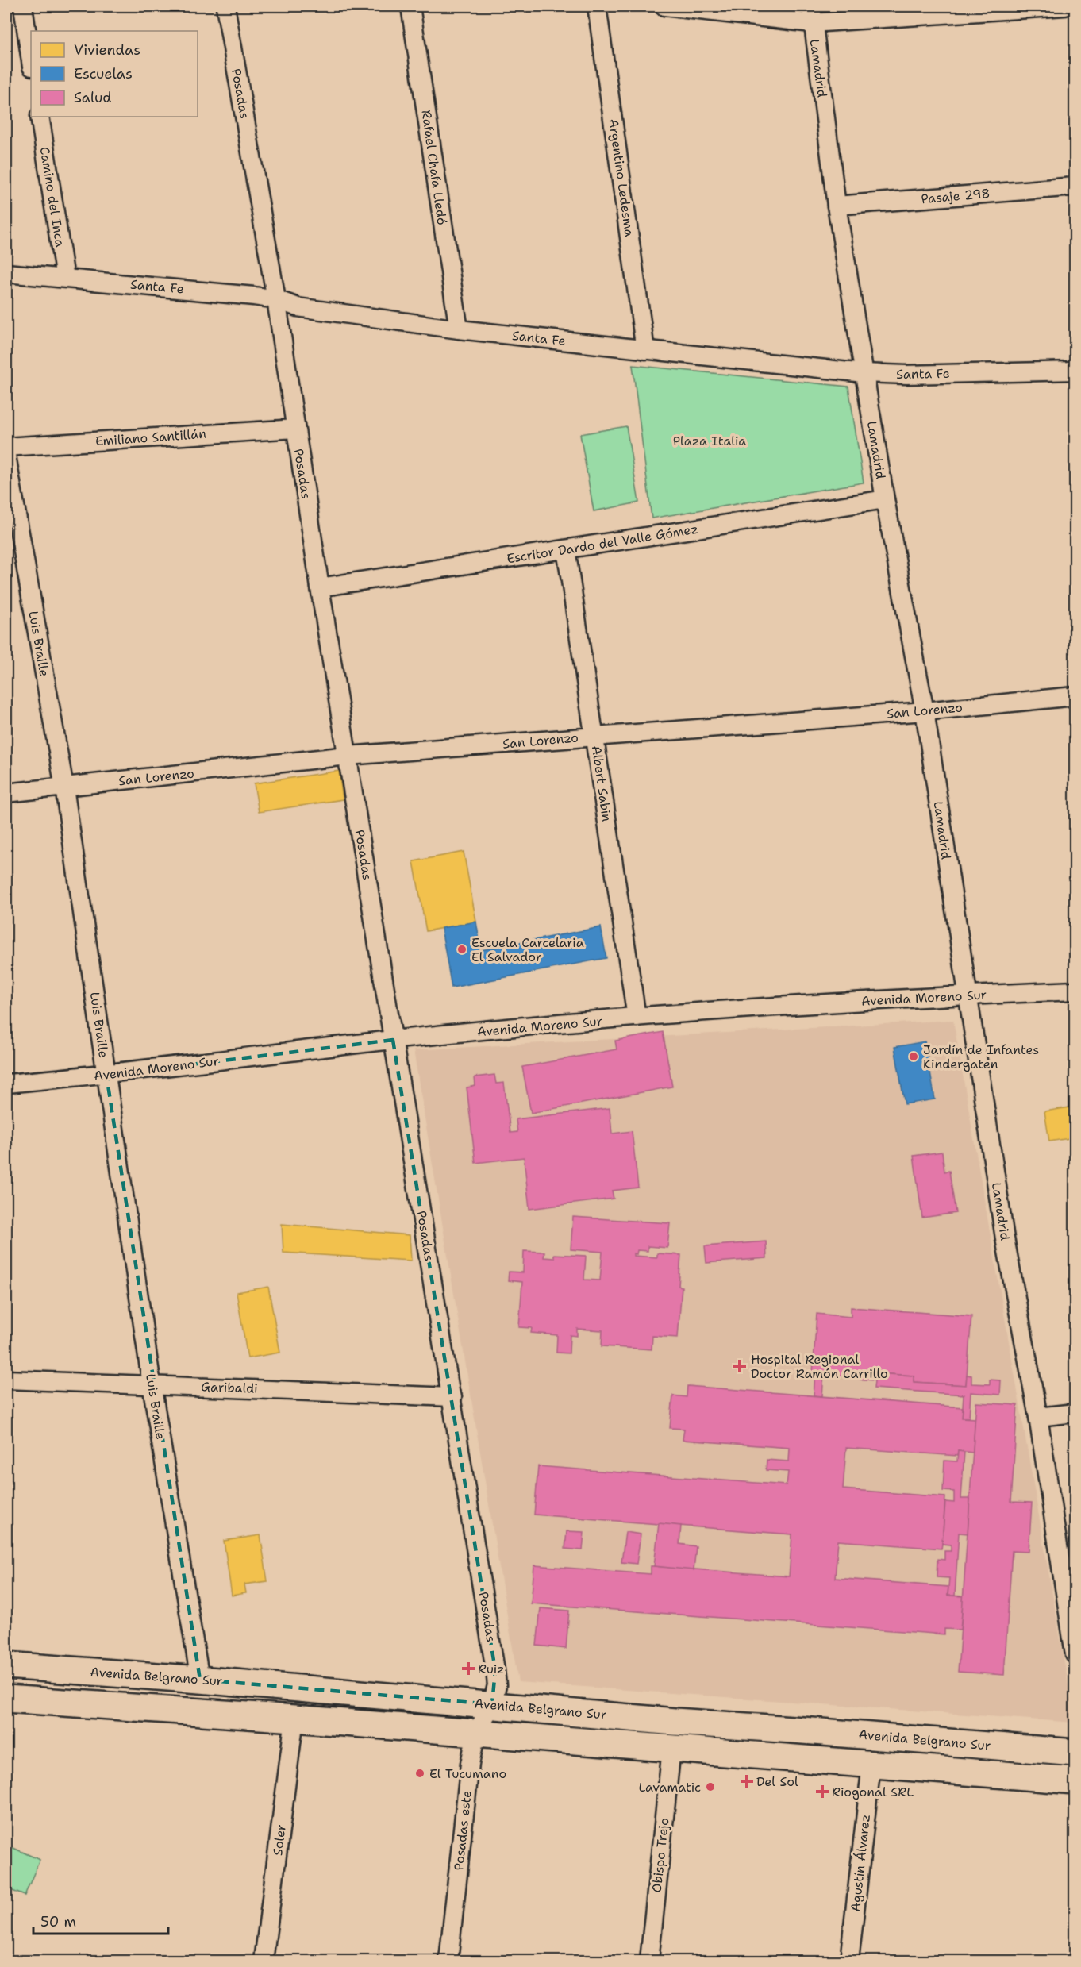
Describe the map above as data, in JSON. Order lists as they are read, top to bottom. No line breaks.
{"streets":{"highway":["Avenida Belgrano Sur"],"street":["Lamadrid","Posadas","Rafael Chafa Lledó","Argentino Ledesma","Pasaje 298","Camino del Inca","Santa Fe","Emiliano Santillán","Escritor Dardo del Valle Gómez","Luis Braille","San Lorenzo","Albert Sabin","Avenida Moreno Sur","Garibaldi","Posadas este","Soler","Obispo Trejo","Agustín Álvarez"]},"crossings":[["Lamadrid","Pasaje 298"],["Lamadrid","Santa Fe"],["Lamadrid","Escritor Dardo del Valle Gómez"],["Lamadrid","San Lorenzo"],["Lamadrid","Avenida Moreno Sur"],["Posadas","Santa Fe"],["Posadas","Emiliano Santillán"],["Posadas","Escritor Dardo del Valle Gómez"],["Posadas","San Lorenzo"],["Posadas","Avenida Moreno Sur"],["Posadas","Garibaldi"],["Posadas","Avenida Belgrano Sur"],["Posadas","Posadas este"],["Rafael Chafa Lledó","Santa Fe"],["Argentino Ledesma","Santa Fe"],["Camino del Inca","Santa Fe"],["Escritor Dardo del Valle Gómez","Albert Sabin"],["Luis Braille","San Lorenzo"],["Luis Braille","Avenida Moreno Sur"],["Luis Braille","Garibaldi"],["Luis Braille","Avenida Belgrano Sur"],["San Lorenzo","Albert Sabin"],["Albert Sabin","Avenida Moreno Sur"],["Avenida Belgrano Sur","Posadas este"]],"parks":["Plaza Italia"],"places":{"other":["Escuela Carcelaria El Salvador","Jardín de Infantes Kindergaten","El Tucumano","Lavamatic"],"health":["Hospital Regional Doctor Ramón Carrillo","Ruiz","Del Sol","Riogonal SRL"]},"legend":["Viviendas","Escuelas","Salud"],"scale_bar":"50 m"}
